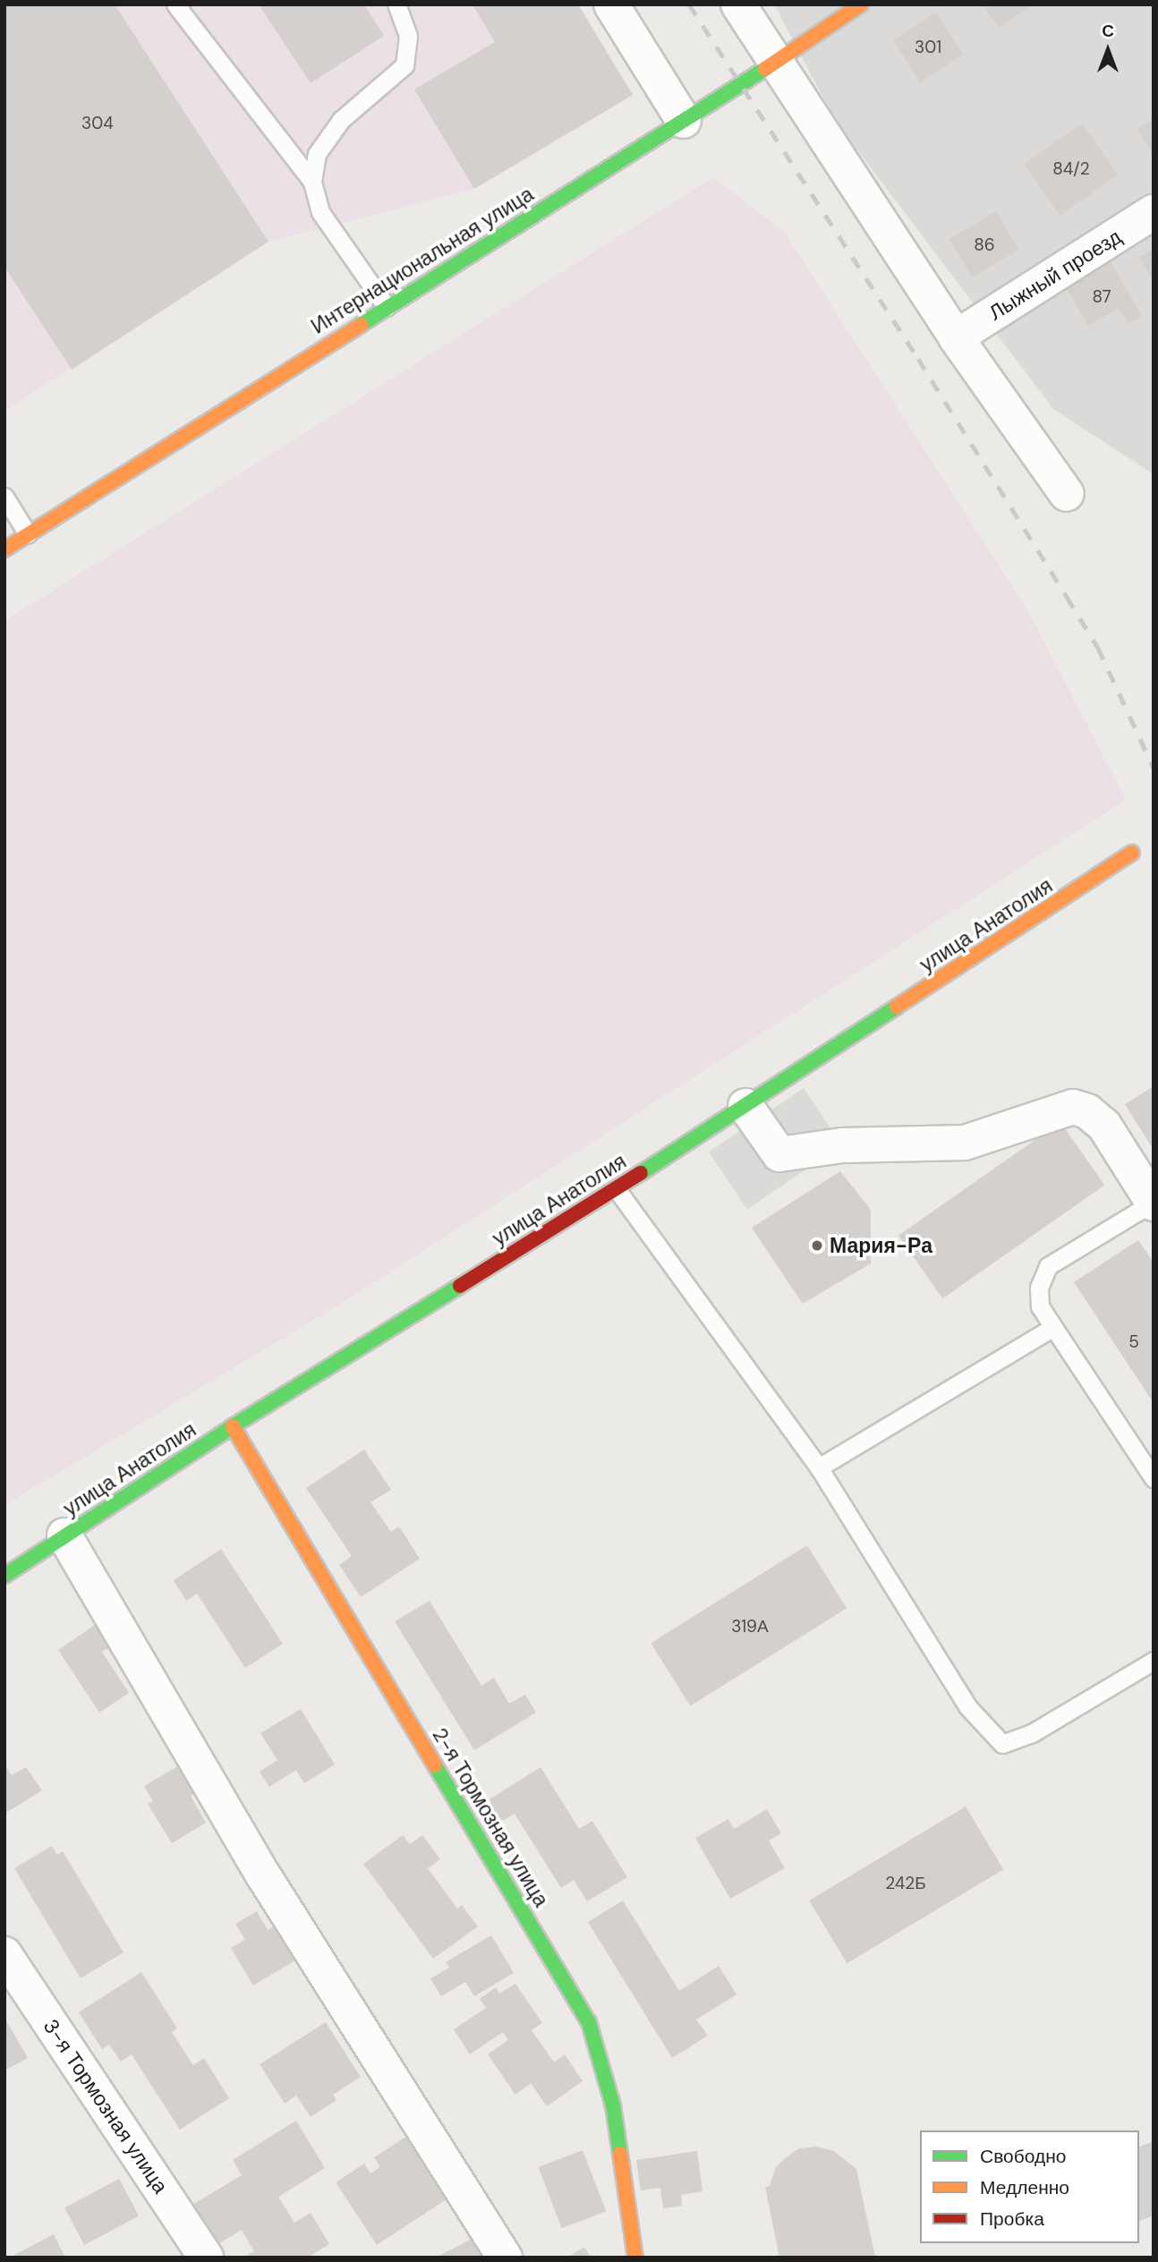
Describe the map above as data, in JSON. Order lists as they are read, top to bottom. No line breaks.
{"streets":{"street":["Интернациональная улица","Лыжный проезд","улица Анатолия","2-я Тормозная улица","3-я Тормозная улица"]},"crossings":[["улица Анатолия","2-я Тормозная улица"]],"places":["Мария-Ра"],"house_numbers":["301","304","84/2","86","87","5","319А","242Б"],"legend":["Свободно","Медленно","Пробка"],"north":"top"}
